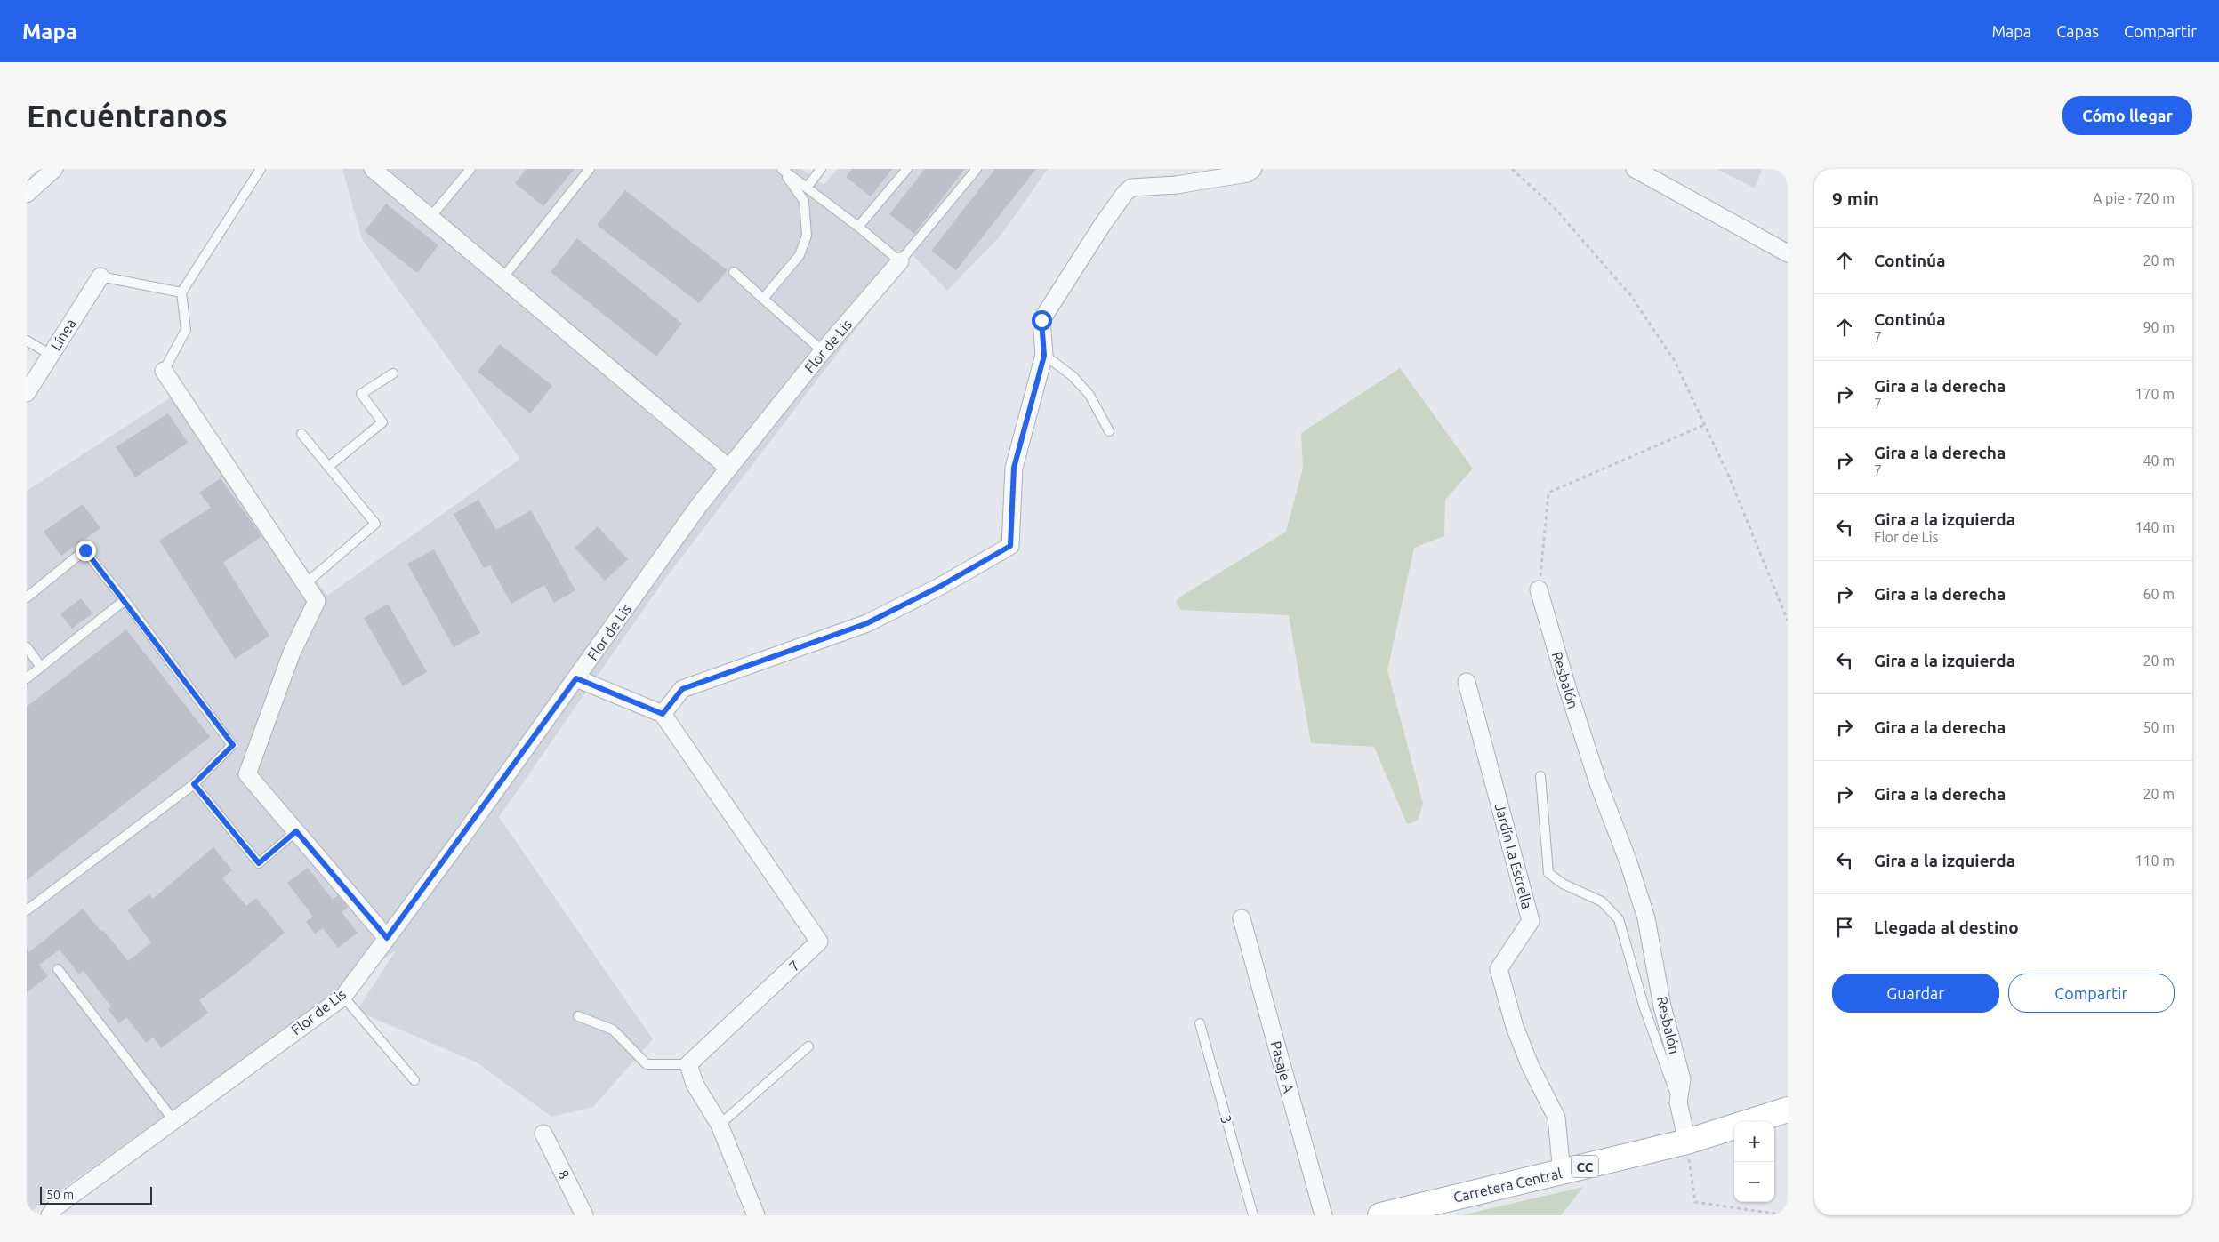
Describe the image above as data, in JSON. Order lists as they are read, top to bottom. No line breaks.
{"streets":{"main road":["CC","Carretera Central"],"street":["Línea","Flor de Lis","Resbalón","Jardín La Estrella","7","Pasaje A","8"],"lane":["3"]},"crossings":[["Jardín La Estrella","Carretera Central"]],"scale_bar":"50 m","page":{"header":"Mapa","nav":["Mapa","Capas","Compartir"],"buttons":["Cómo llegar",["Guardar","Compartir"]],"title":"Encuéntranos","heading":["9 min","A pie · 720 m"],"list":[["Continúa","20 m"],["Continúa","7","90 m"],["Gira a la derecha","7","170 m"],["Gira a la derecha","7","40 m"],["Gira a la izquierda","Flor de Lis","140 m"],["Gira a la derecha","60 m"],["Gira a la izquierda","20 m"],["Gira a la derecha","50 m"],["Gira a la derecha","20 m"],["Gira a la izquierda","110 m"],"Llegada al destino"],"map_buttons":["+","−"],"scale":"50 m"}}
